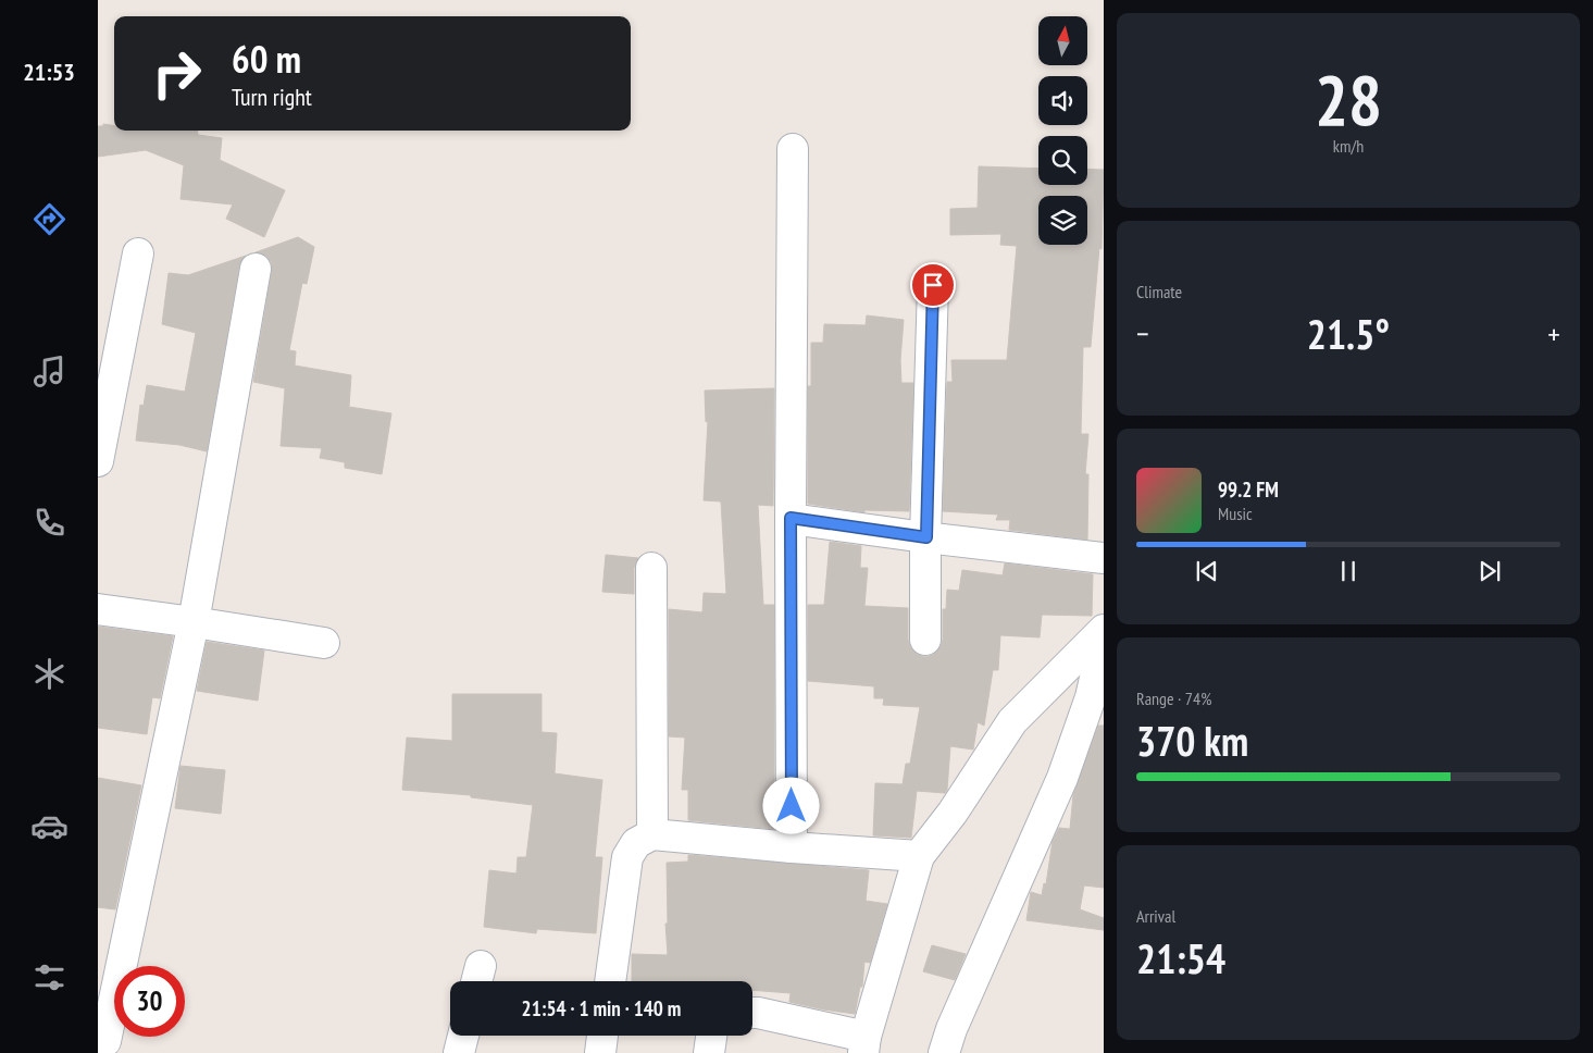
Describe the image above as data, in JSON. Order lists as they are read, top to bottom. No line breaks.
{"north":"top","page":{"tabs":"21:53","tile":[["28","km/h"],"Climate",["Range · 74%","370 km"],["Arrival","21:54"]],"turn":["60 m","Turn right"],"heat":["−","21.5°","+"],"song":["99.2 FM","Music"],"limit":"30","trip":"21:54 · 1 min · 140 m"}}
